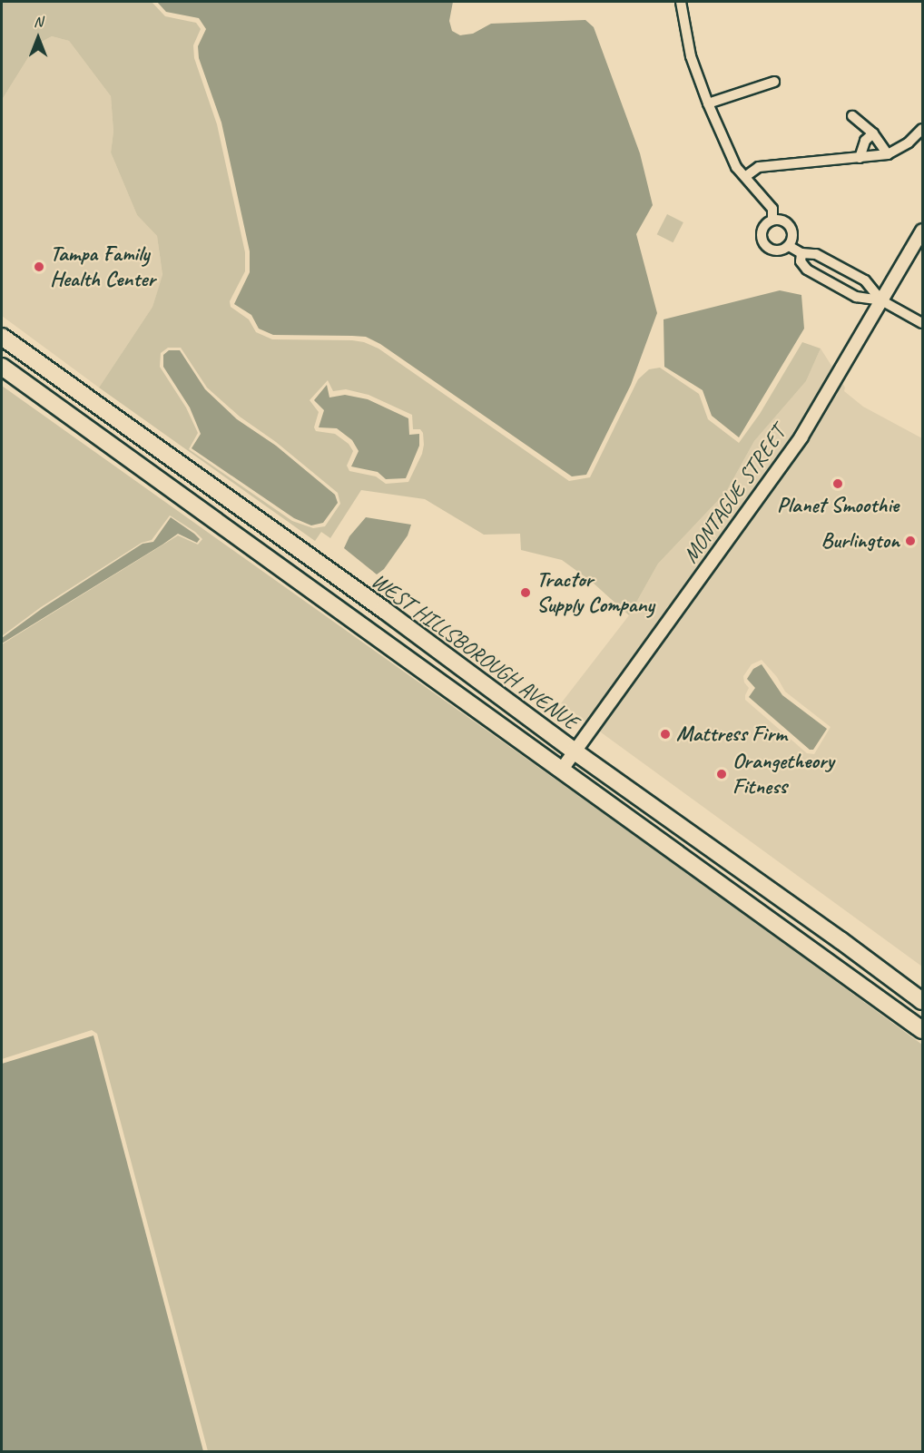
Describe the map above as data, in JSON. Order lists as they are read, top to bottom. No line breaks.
{"streets":{"main road":["WEST HILLSBOROUGH AVENUE"],"street":["MONTAGUE STREET"]},"crossings":[["MONTAGUE STREET","WEST HILLSBOROUGH AVENUE"]],"places":["Tampa Family Health Center","Planet Smoothie","Burlington","Tractor Supply Company","Mattress Firm","Orangetheory Fitness"],"north":"top"}
